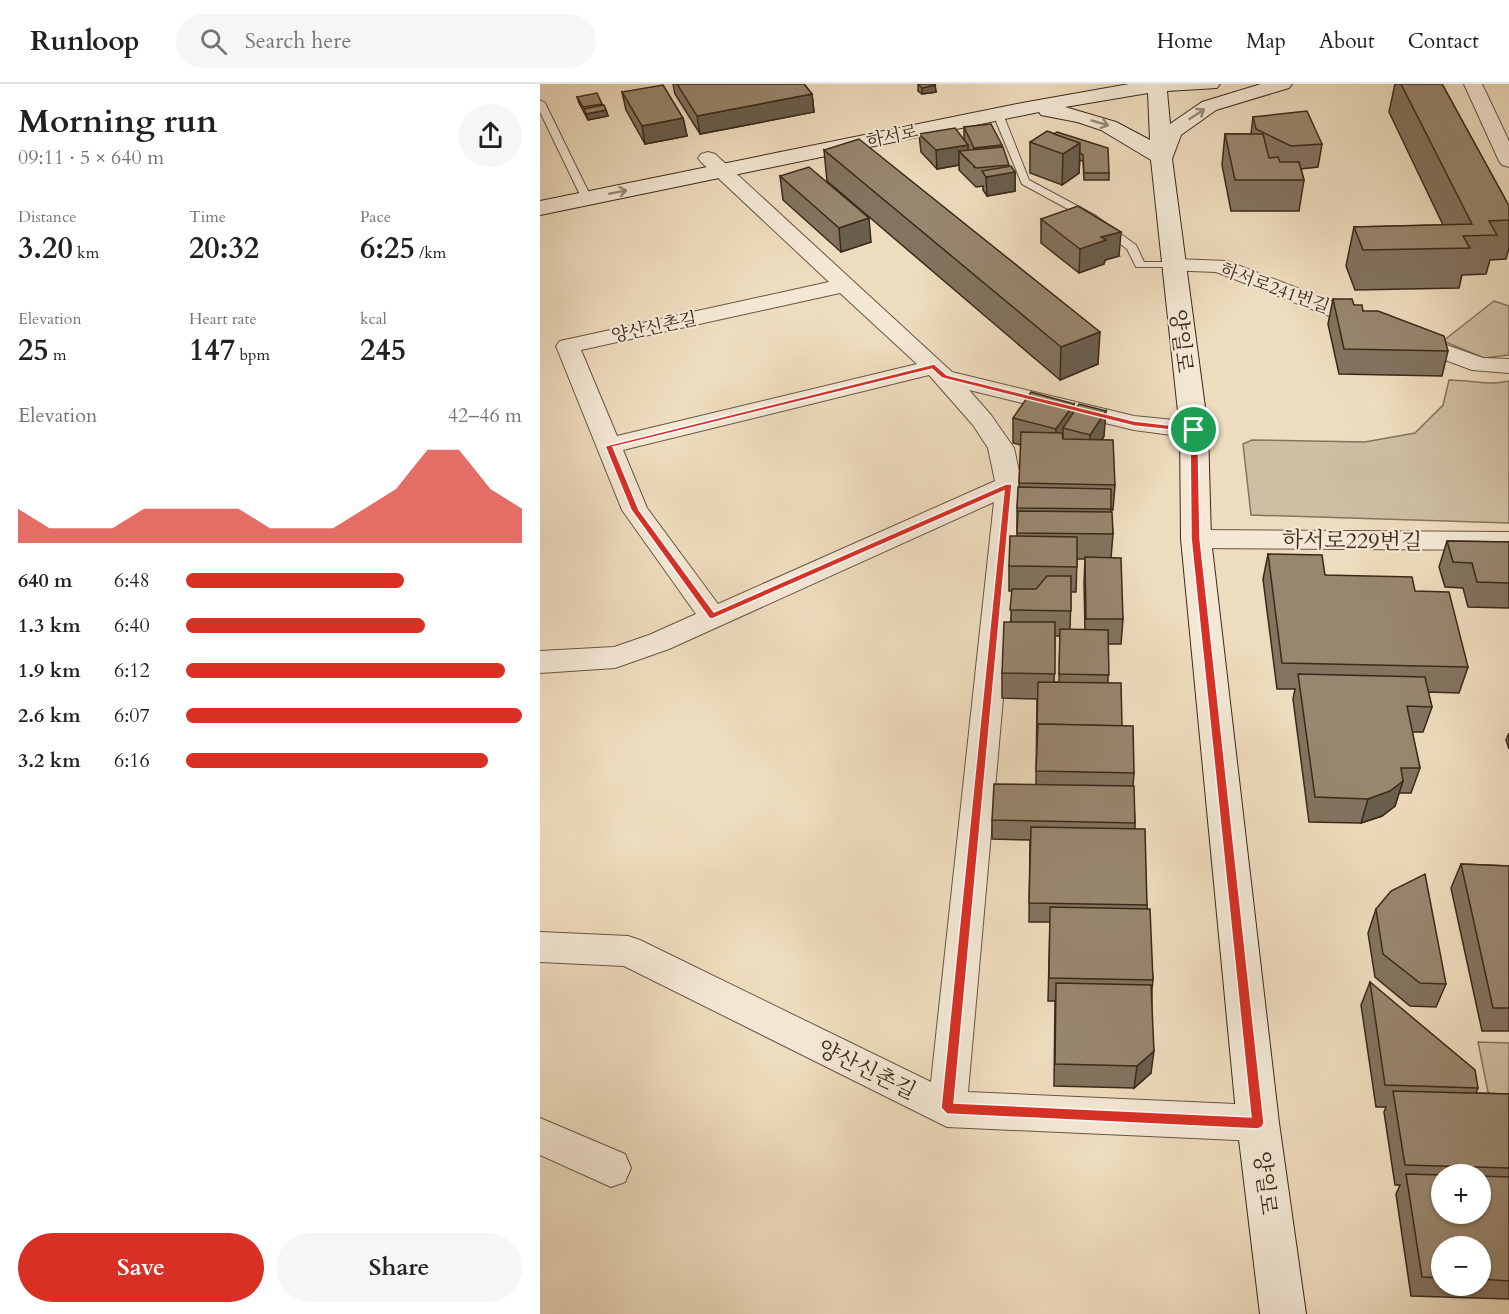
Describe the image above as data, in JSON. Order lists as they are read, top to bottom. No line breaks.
{"streets":{"main road":["하서로","양일로"],"street":["하서로241번길","양산신촌길","하서로229번길"]},"crossings":[["하서로","양산신촌길"],["하서로","양일로"],["하서로241번길","양일로"],["양일로","하서로229번길"]],"page":{"header":"Runloop","search":"Search here","nav":["Home","Map","About","Contact"],"heading":["Morning run","09:11 · 5 × 640 m"],"stats":[["Distance","3.20 km"],["Time","20:32"],["Pace","6:25 /km"],["Elevation","25 m"],["Heart rate","147 bpm"],["kcal","245"]],"chart":["Elevation","42–46 m"],"list":[{"name":"640 m","note":"6:48"},{"name":"1.3 km","note":"6:40"},{"name":"1.9 km","note":"6:12"},{"name":"2.6 km","note":"6:07"},{"name":"3.2 km","note":"6:16"}],"map_buttons":["+","−"],"buttons":["Save","Share"]}}
